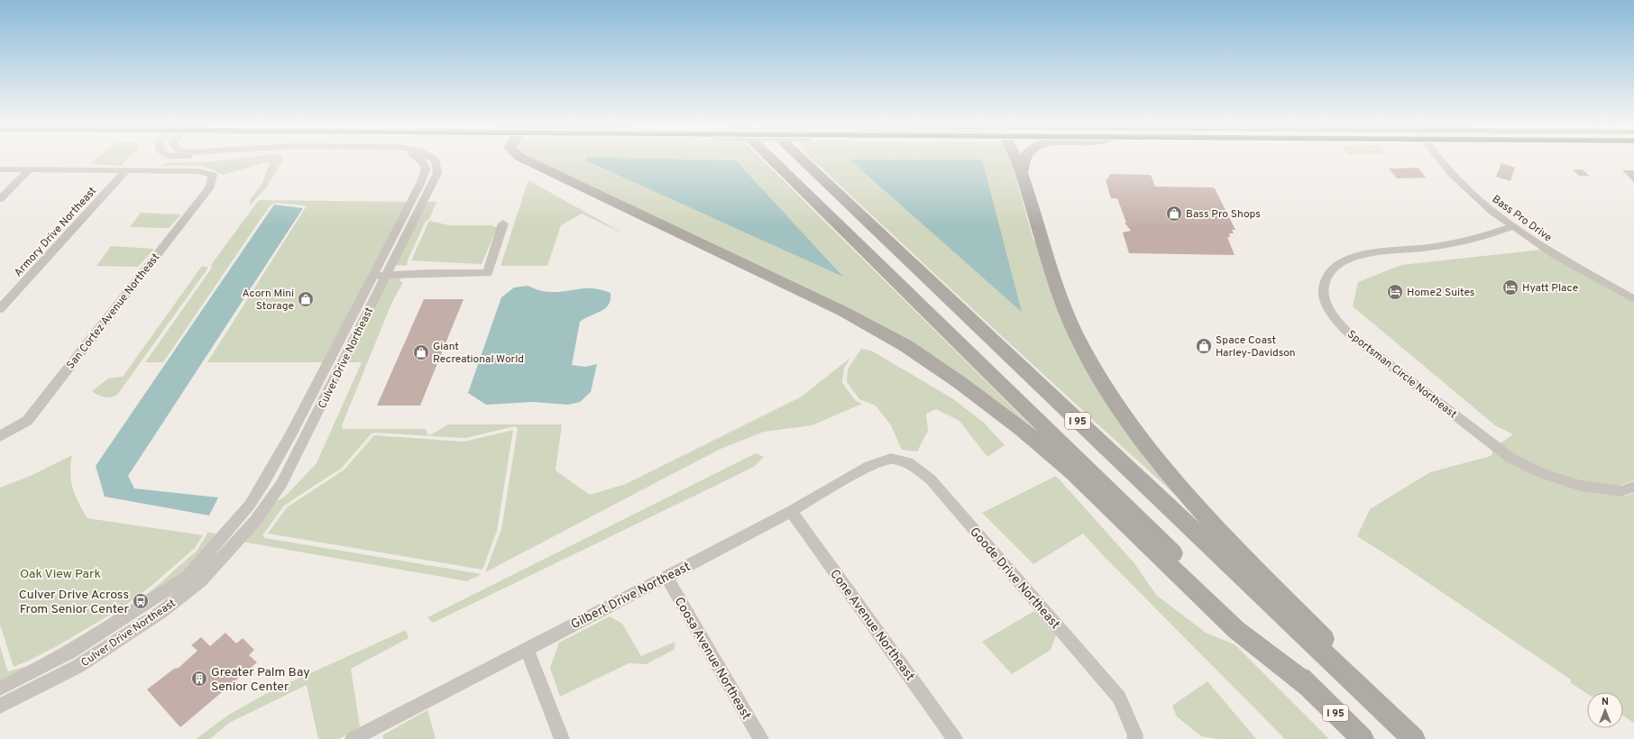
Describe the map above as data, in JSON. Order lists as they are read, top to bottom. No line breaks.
{"streets":{"highway":["I 95"],"street":["Bass Pro Drive","Armory Drive Northeast","San Cortez Avenue Northeast","Culver Drive Northeast","Sportsman Circle Northeast","Goode Drive Northeast","Gilbert Drive Northeast","Cone Avenue Northeast","Coosa Avenue Northeast"]},"crossings":[["Bass Pro Drive","Sportsman Circle Northeast"],["Armory Drive Northeast","San Cortez Avenue Northeast"],["Goode Drive Northeast","Gilbert Drive Northeast"],["Gilbert Drive Northeast","Cone Avenue Northeast"],["Gilbert Drive Northeast","Coosa Avenue Northeast"]],"parks":["Oak View Park"],"places":{"shop":["Bass Pro Shops","Acorn Mini Storage","Space Coast Harley-Davidson","Giant Recreational World"],"hotel":["Hyatt Place","Home2 Suites"],"bus stop":["Culver Drive Across From Senior Center"],"building":["Greater Palm Bay Senior Center"]},"north":"top"}
